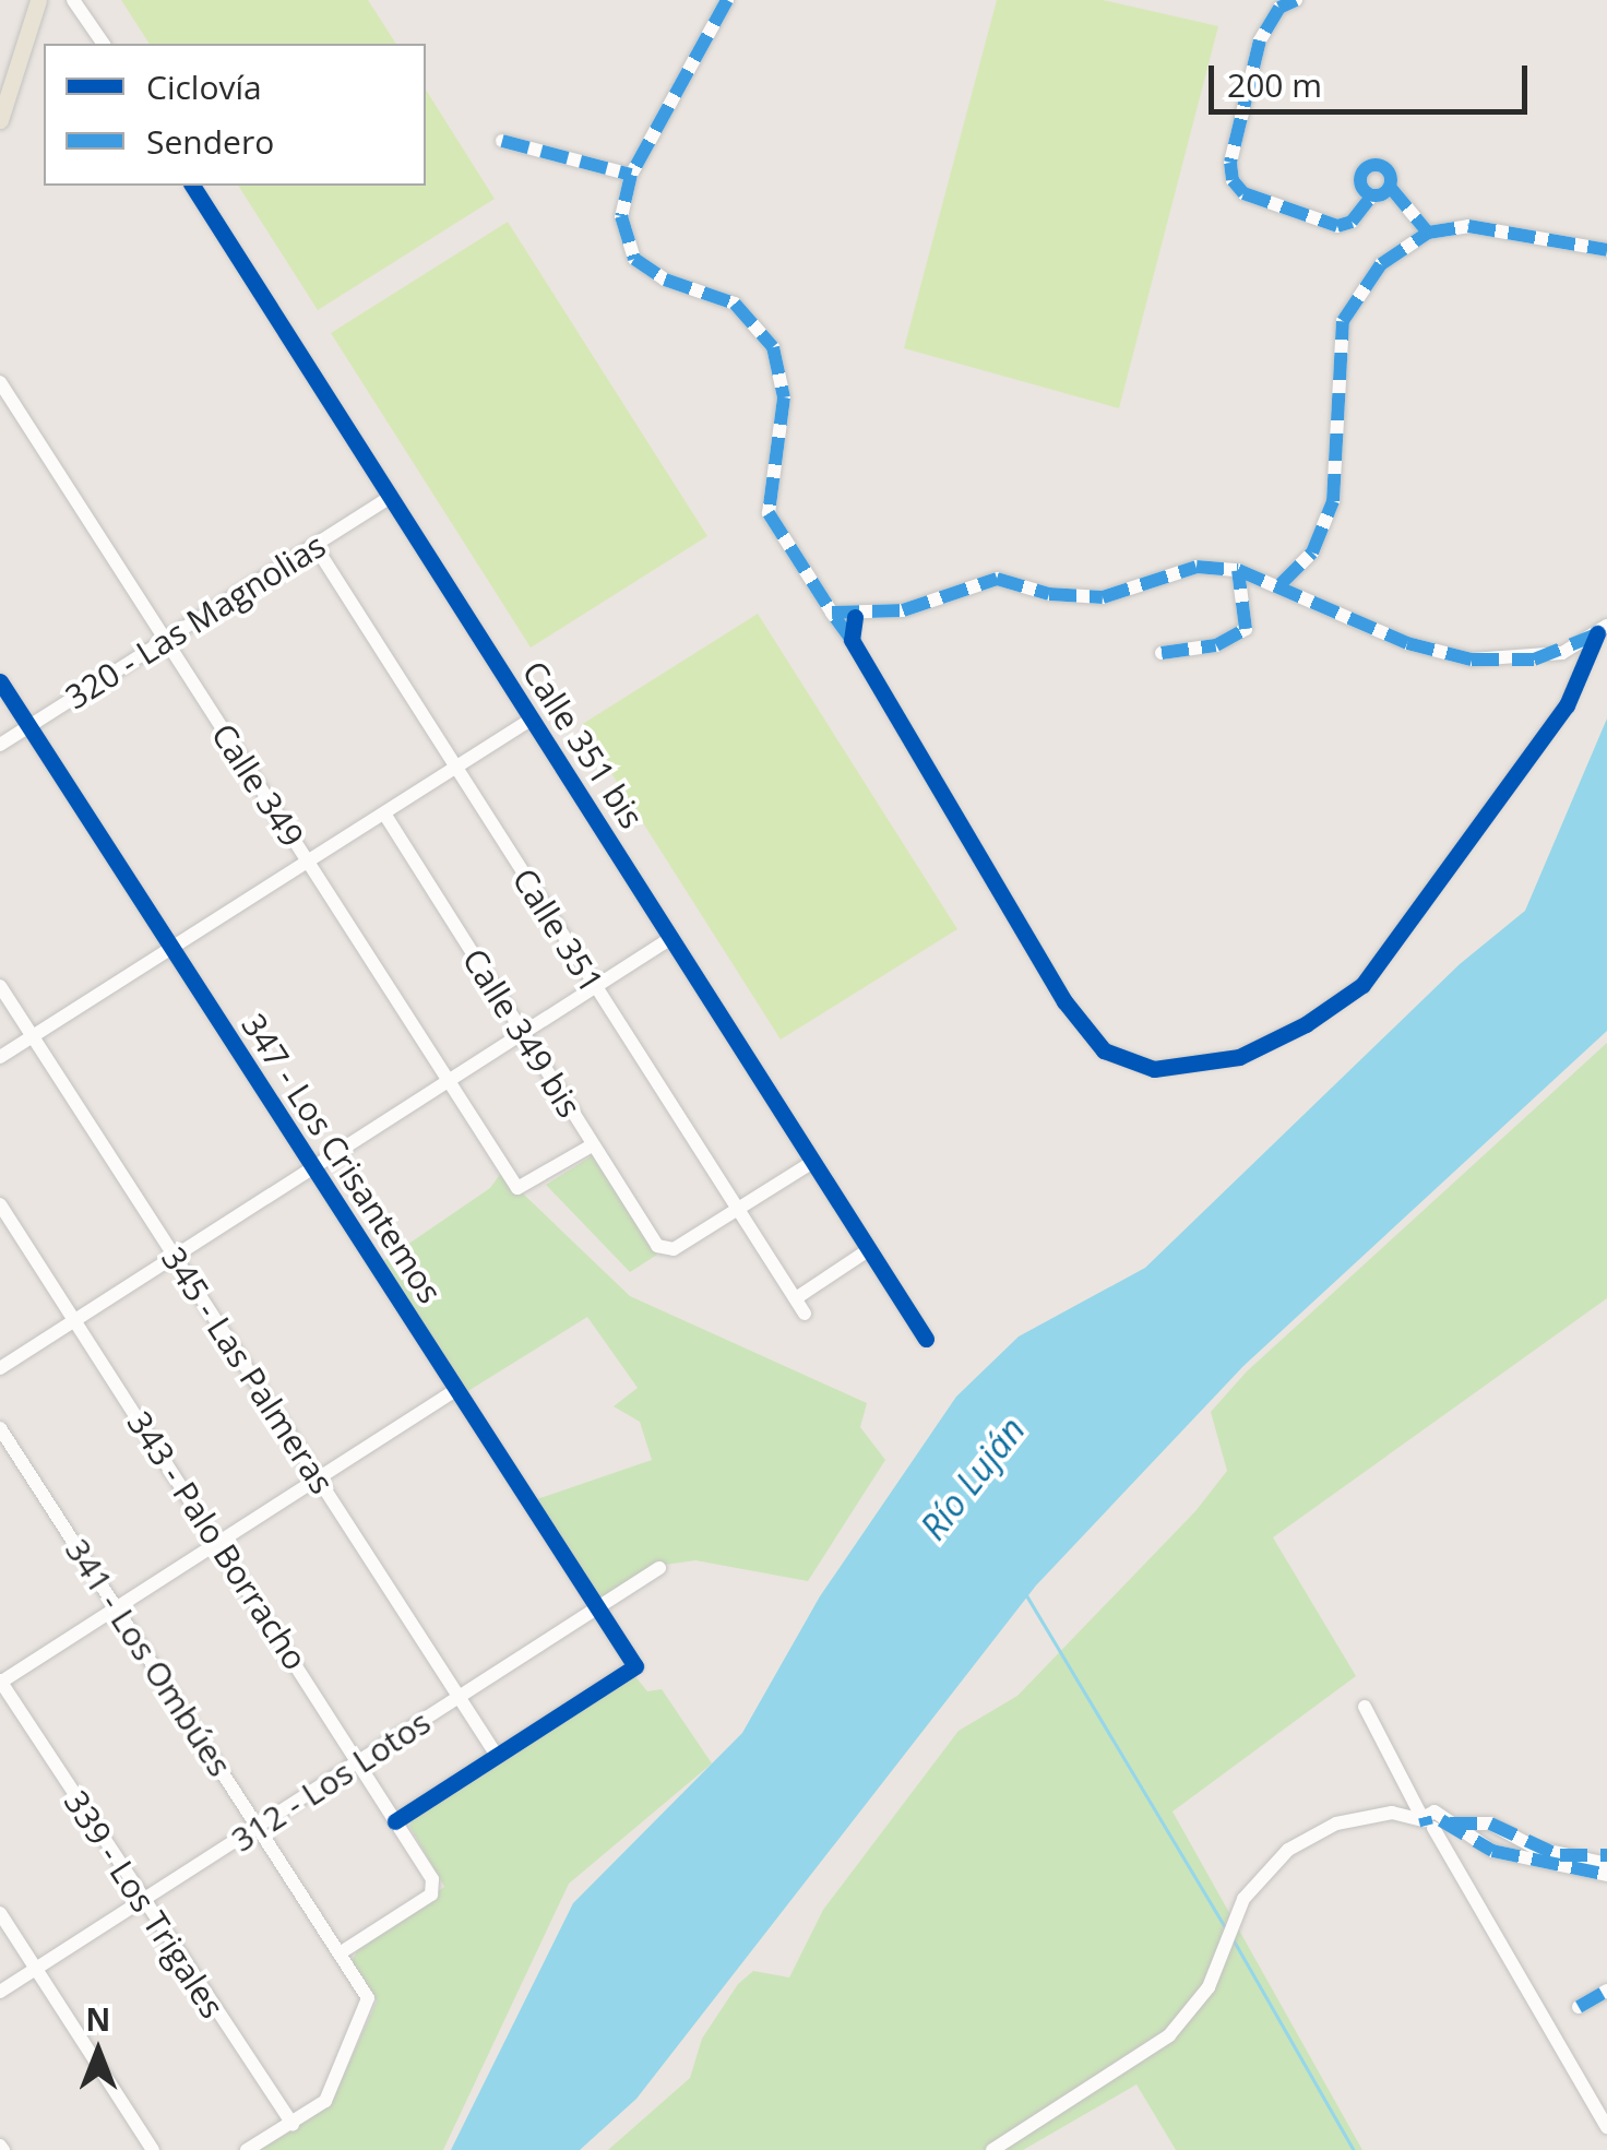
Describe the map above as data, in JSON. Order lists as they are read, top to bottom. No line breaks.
{"streets":{"street":["320 - Las Magnolias","Calle 351 bis","Calle 349","Calle 351","Calle 349 bis","347 - Los Crisantemos","345 - Las Palmeras","343 - Palo Borracho","341 - Los Ombúes","312 - Los Lotos","339 - Los Trigales"]},"crossings":[["320 - Las Magnolias","Calle 351 bis"],["320 - Las Magnolias","Calle 349"],["320 - Las Magnolias","Calle 351"],["320 - Las Magnolias","347 - Los Crisantemos"],["Calle 349","Calle 349 bis"],["Calle 351","Calle 349 bis"],["347 - Los Crisantemos","345 - Las Palmeras"],["347 - Los Crisantemos","312 - Los Lotos"],["345 - Las Palmeras","312 - Los Lotos"],["343 - Palo Borracho","341 - Los Ombúes"],["343 - Palo Borracho","312 - Los Lotos"],["341 - Los Ombúes","312 - Los Lotos"],["341 - Los Ombúes","339 - Los Trigales"],["312 - Los Lotos","339 - Los Trigales"]],"water":["Río Luján"],"legend":["Ciclovía","Sendero"],"scale_bar":"200 m","north":"top"}
